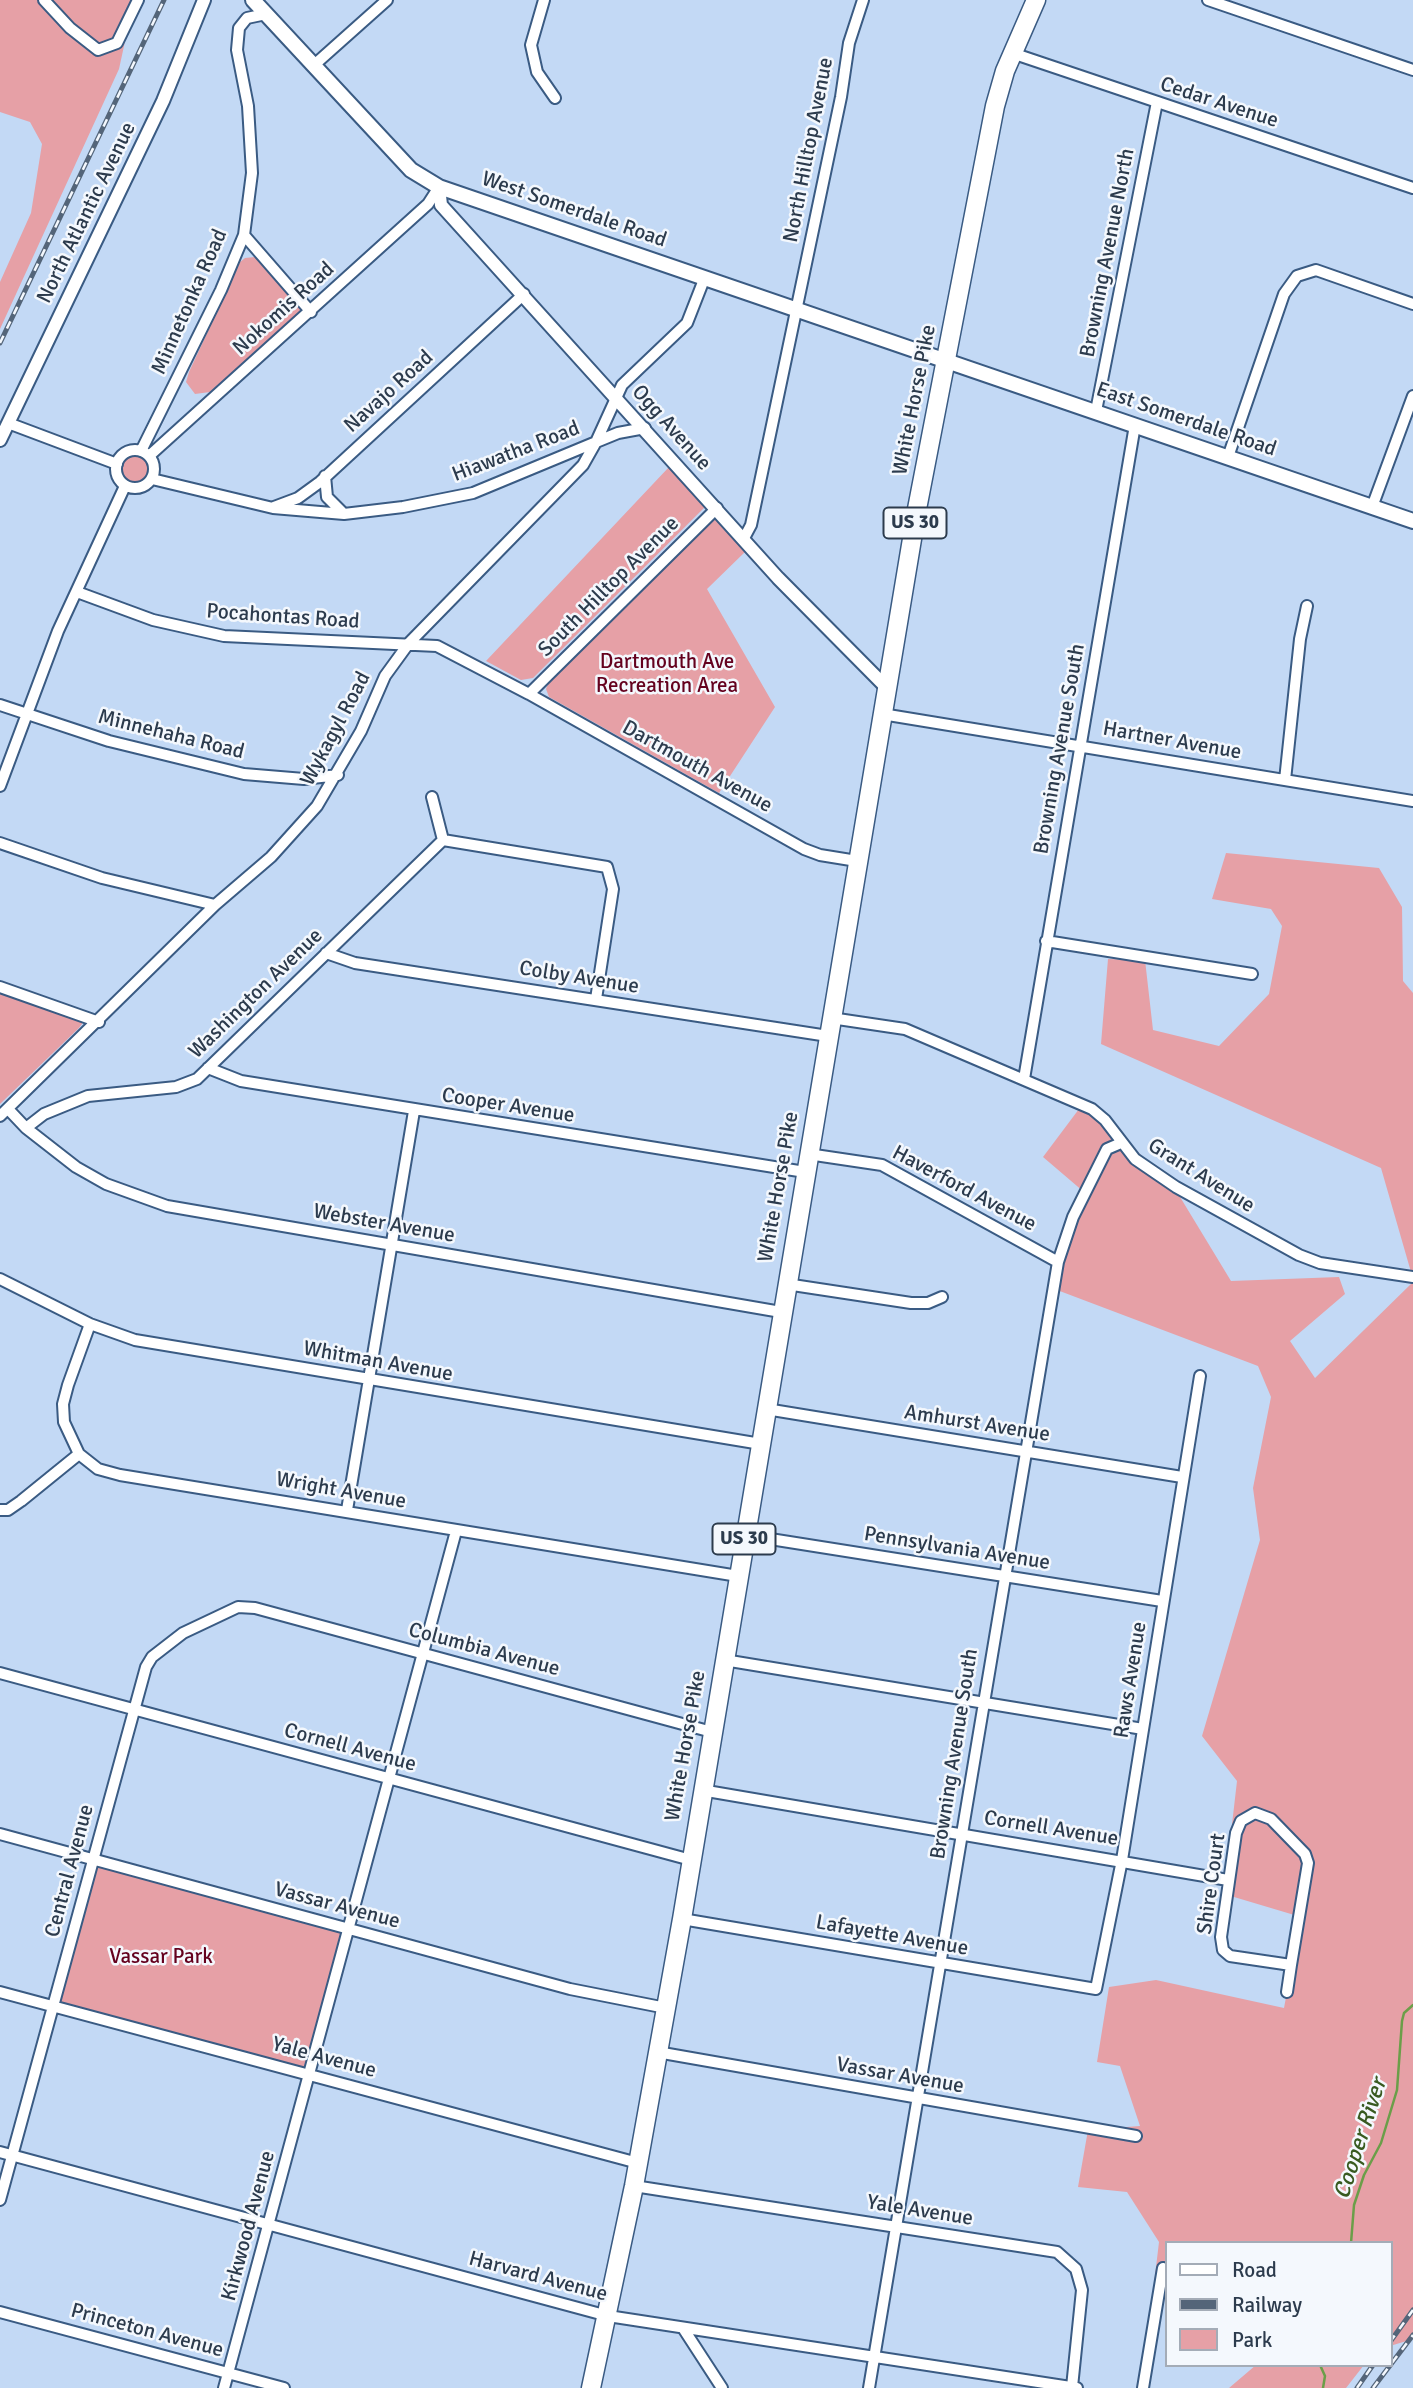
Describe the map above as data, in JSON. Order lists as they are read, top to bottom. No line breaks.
{"streets":{"highway":["White Horse Pike","US 30"],"main road":["West Somerdale Road","East Somerdale Road"],"street":["Cedar Avenue","North Hilltop Avenue","North Atlantic Avenue","Browning Avenue North","Minnetonka Road","Nokomis Road","Navajo Road","Ogg Avenue","Hiawatha Road","South Hilltop Avenue","Pocahontas Road","Wykagyl Road","Minnehaha Road","Hartner Avenue","Browning Avenue South","Dartmouth Avenue","Colby Avenue","Washington Avenue","Cooper Avenue","Grant Avenue","Haverford Avenue","Webster Avenue","Whitman Avenue","Amhurst Avenue","Wright Avenue","Pennsylvania Avenue","Columbia Avenue","Raws Avenue","Cornell Avenue","Central Avenue","Shire Court","Vassar Avenue","Lafayette Avenue","Yale Avenue","Kirkwood Avenue","Harvard Avenue","Princeton Avenue"]},"crossings":[["Cedar Avenue","Browning Avenue North"],["Cedar Avenue","White Horse Pike"],["North Hilltop Avenue","West Somerdale Road"],["West Somerdale Road","Minnetonka Road"],["West Somerdale Road","Nokomis Road"],["West Somerdale Road","White Horse Pike"],["West Somerdale Road","East Somerdale Road"],["West Somerdale Road","Ogg Avenue"],["West Somerdale Road","Hiawatha Road"],["Browning Avenue North","East Somerdale Road"],["Minnetonka Road","Nokomis Road"],["Minnetonka Road","Hiawatha Road"],["Nokomis Road","Ogg Avenue"],["Nokomis Road","Hiawatha Road"],["Navajo Road","Ogg Avenue"],["Navajo Road","Hiawatha Road"],["White Horse Pike","East Somerdale Road"],["White Horse Pike","Ogg Avenue"],["White Horse Pike","Hartner Avenue"],["White Horse Pike","Dartmouth Avenue"],["White Horse Pike","Colby Avenue"],["White Horse Pike","Cooper Avenue"],["White Horse Pike","Grant Avenue"],["White Horse Pike","Haverford Avenue"],["White Horse Pike","Webster Avenue"],["White Horse Pike","Whitman Avenue"],["White Horse Pike","Amhurst Avenue"],["White Horse Pike","Wright Avenue"],["White Horse Pike","Pennsylvania Avenue"],["White Horse Pike","Columbia Avenue"],["White Horse Pike","Cornell Avenue"],["White Horse Pike","Vassar Avenue"],["White Horse Pike","Lafayette Avenue"],["White Horse Pike","Yale Avenue"],["White Horse Pike","Harvard Avenue"],["East Somerdale Road","Browning Avenue South"],["Ogg Avenue","Hiawatha Road"],["Ogg Avenue","South Hilltop Avenue"],["Hiawatha Road","Wykagyl Road"],["South Hilltop Avenue","Dartmouth Avenue"],["Pocahontas Road","Wykagyl Road"],["Pocahontas Road","Dartmouth Avenue"],["Wykagyl Road","Minnehaha Road"],["Wykagyl Road","Dartmouth Avenue"],["Wykagyl Road","Webster Avenue"],["Hartner Avenue","Browning Avenue South"],["Browning Avenue South","Grant Avenue"],["Browning Avenue South","Haverford Avenue"],["Browning Avenue South","Amhurst Avenue"],["Browning Avenue South","Pennsylvania Avenue"],["Browning Avenue South","Cornell Avenue"],["Browning Avenue South","Vassar Avenue"],["Browning Avenue South","Lafayette Avenue"],["Browning Avenue South","Yale Avenue"],["Browning Avenue South","Harvard Avenue"],["Colby Avenue","Washington Avenue"],["Colby Avenue","Grant Avenue"],["Washington Avenue","Cooper Avenue"],["Washington Avenue","Webster Avenue"],["Amhurst Avenue","Raws Avenue"],["Wright Avenue","Kirkwood Avenue"],["Pennsylvania Avenue","Raws Avenue"],["Columbia Avenue","Central Avenue"],["Columbia Avenue","Kirkwood Avenue"],["Raws Avenue","Cornell Avenue"],["Raws Avenue","Lafayette Avenue"],["Cornell Avenue","Central Avenue"],["Cornell Avenue","Shire Court"],["Cornell Avenue","Kirkwood Avenue"],["Central Avenue","Vassar Avenue"],["Central Avenue","Yale Avenue"],["Central Avenue","Harvard Avenue"],["Vassar Avenue","Kirkwood Avenue"],["Yale Avenue","Kirkwood Avenue"],["Yale Avenue","Harvard Avenue"],["Kirkwood Avenue","Harvard Avenue"],["Kirkwood Avenue","Princeton Avenue"]],"water":["Cooper River"],"parks":["Dartmouth Ave Recreation Area","Vassar Park"],"legend":["Road","Railway","Park"]}
